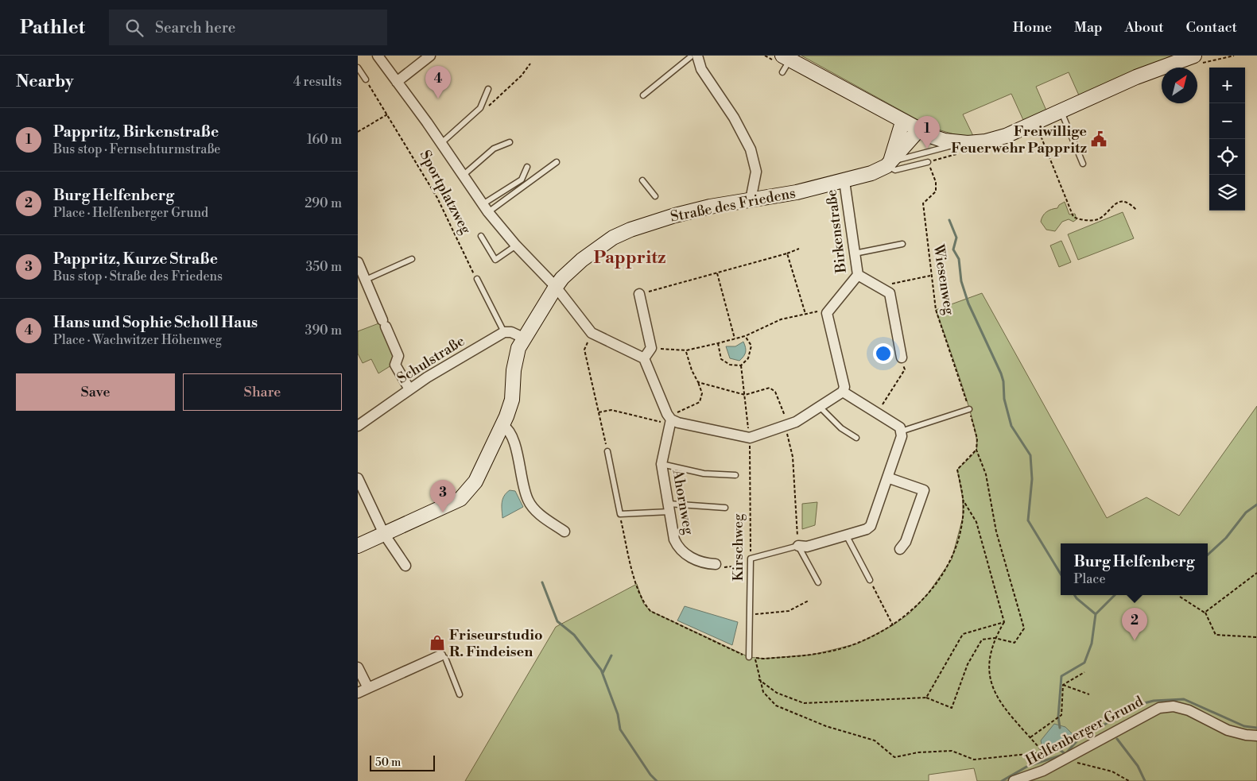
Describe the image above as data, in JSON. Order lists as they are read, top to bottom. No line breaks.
{"streets":{"street":["Straße des Friedens","Birkenstraße","Schulstraße","Ahornweg","Helfenberger Grund"],"lane":["Kirschweg"],"path":["Sportplatzweg","Wiesenweg"]},"crossings":[["Straße des Friedens","Birkenstraße"]],"districts":["Pappritz"],"places":{"public building":["Freiwillige Feuerwehr Pappritz"],"shop":["Friseurstudio R. Findeisen"]},"scale_bar":"50 m","north":"top right","page":{"header":"Pathlet","search":"Search here","nav":["Home","Map","About","Contact"],"heading":["Nearby","4 results"],"pins":["4","1","3","2"],"map_buttons":["+","−"],"list":[{"mark":"1","name":"Pappritz, Birkenstraße","note":"Bus stop · Fernsehturmstraße","value":"160 m"},{"mark":"2","name":"Burg Helfenberg","note":"Place · Helfenberger Grund","value":"290 m"},{"mark":"3","name":"Pappritz, Kurze Straße","note":"Bus stop · Straße des Friedens","value":"350 m"},{"mark":"4","name":"Hans und Sophie Scholl Haus","note":"Place · Wachwitzer Höhenweg","value":"390 m"}],"buttons":["Save","Share"],"popup":["Burg Helfenberg","Place"],"scale":"50 m"}}
